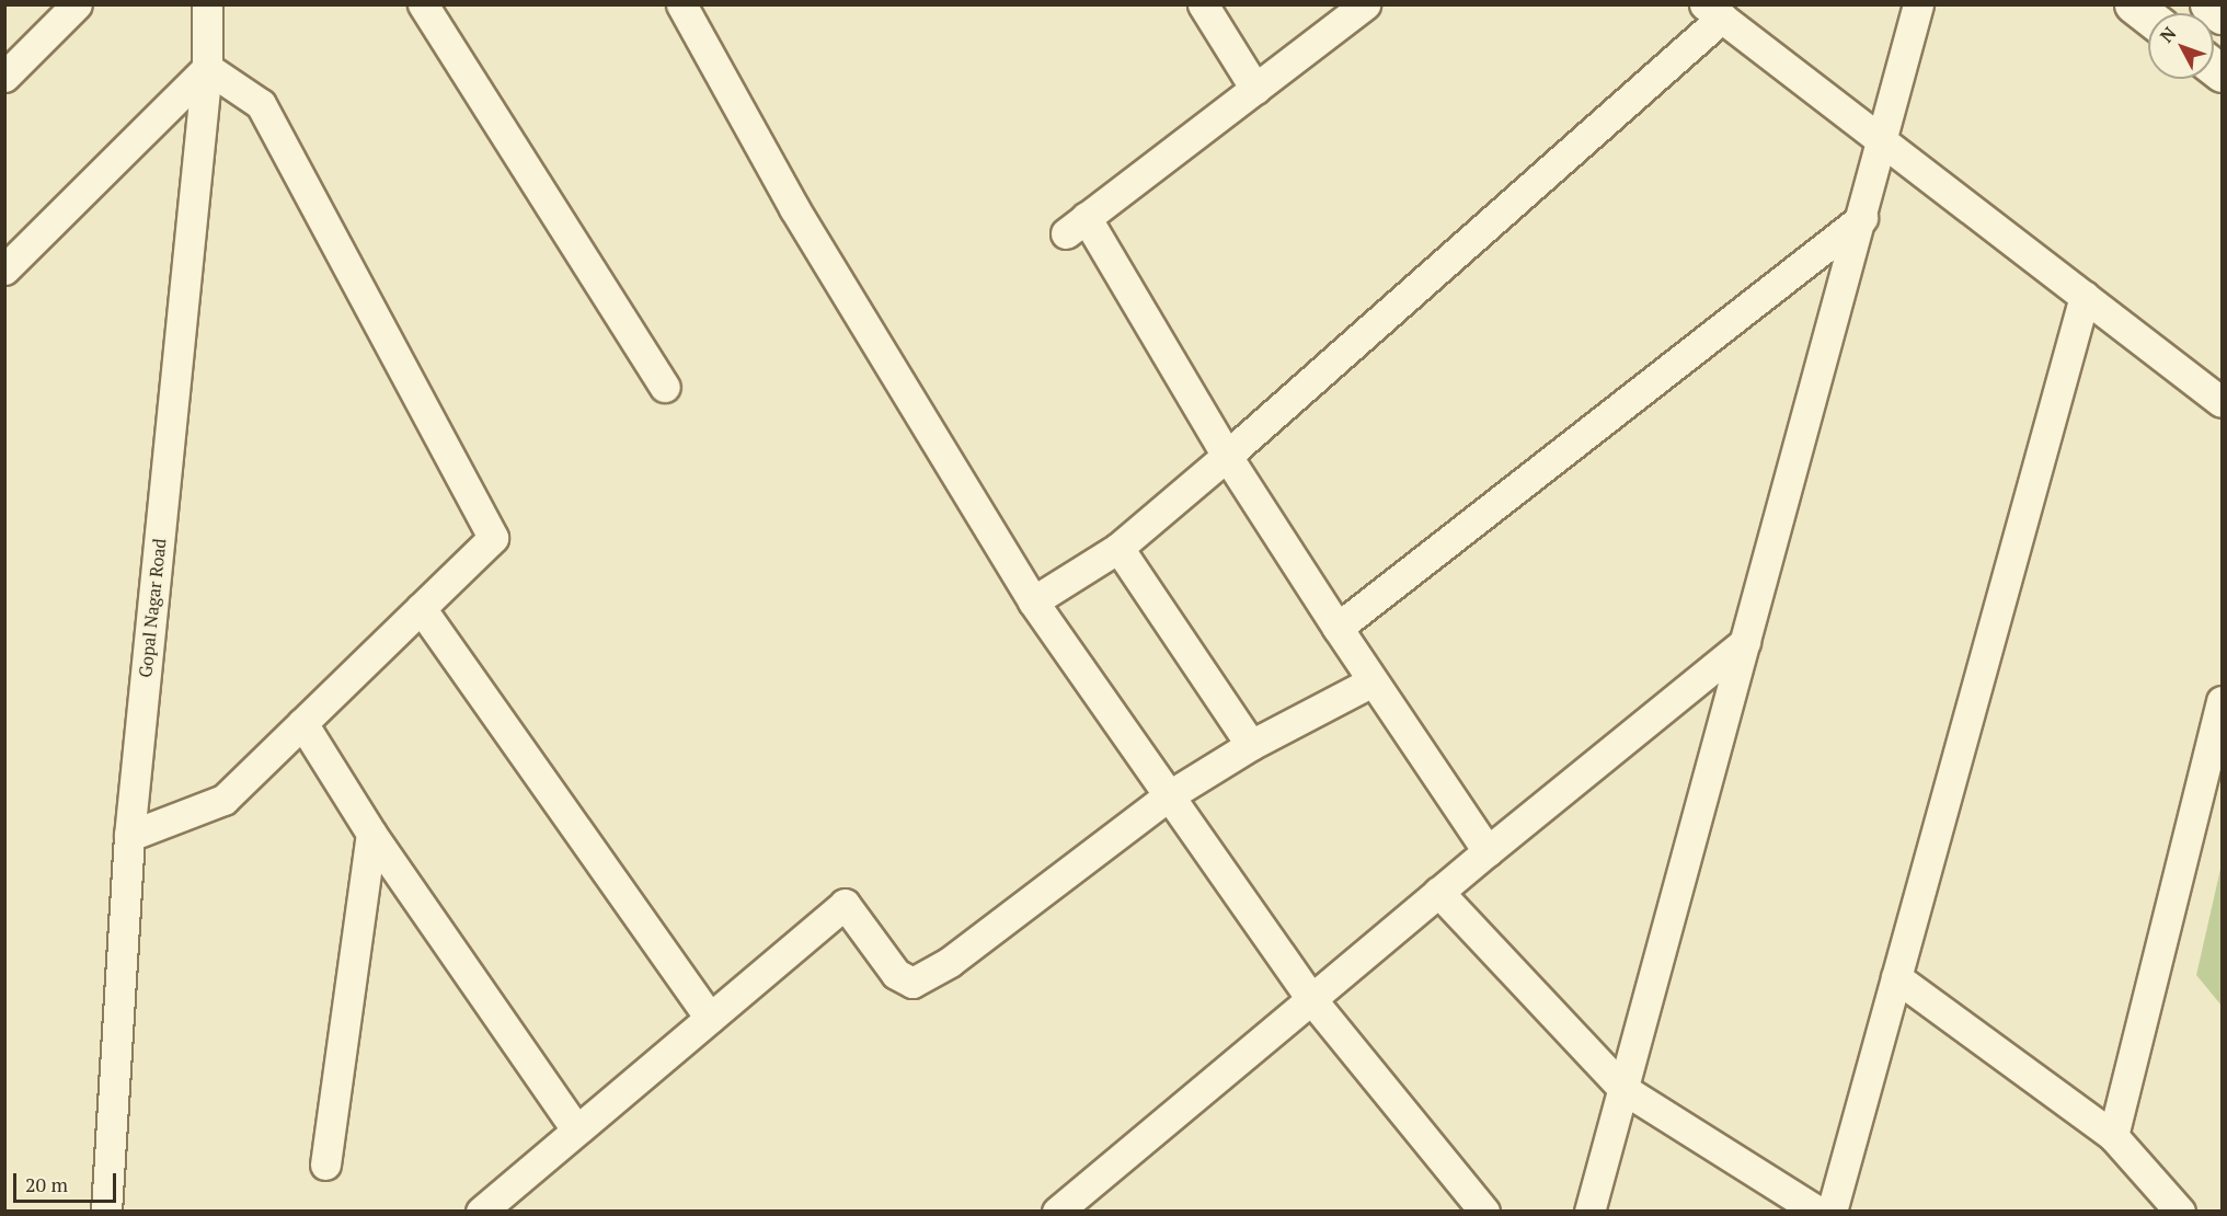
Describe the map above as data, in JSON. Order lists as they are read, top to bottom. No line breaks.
{"streets":{"street":["Gopal Nagar Road"]},"scale_bar":"20 m","north":"top left"}
